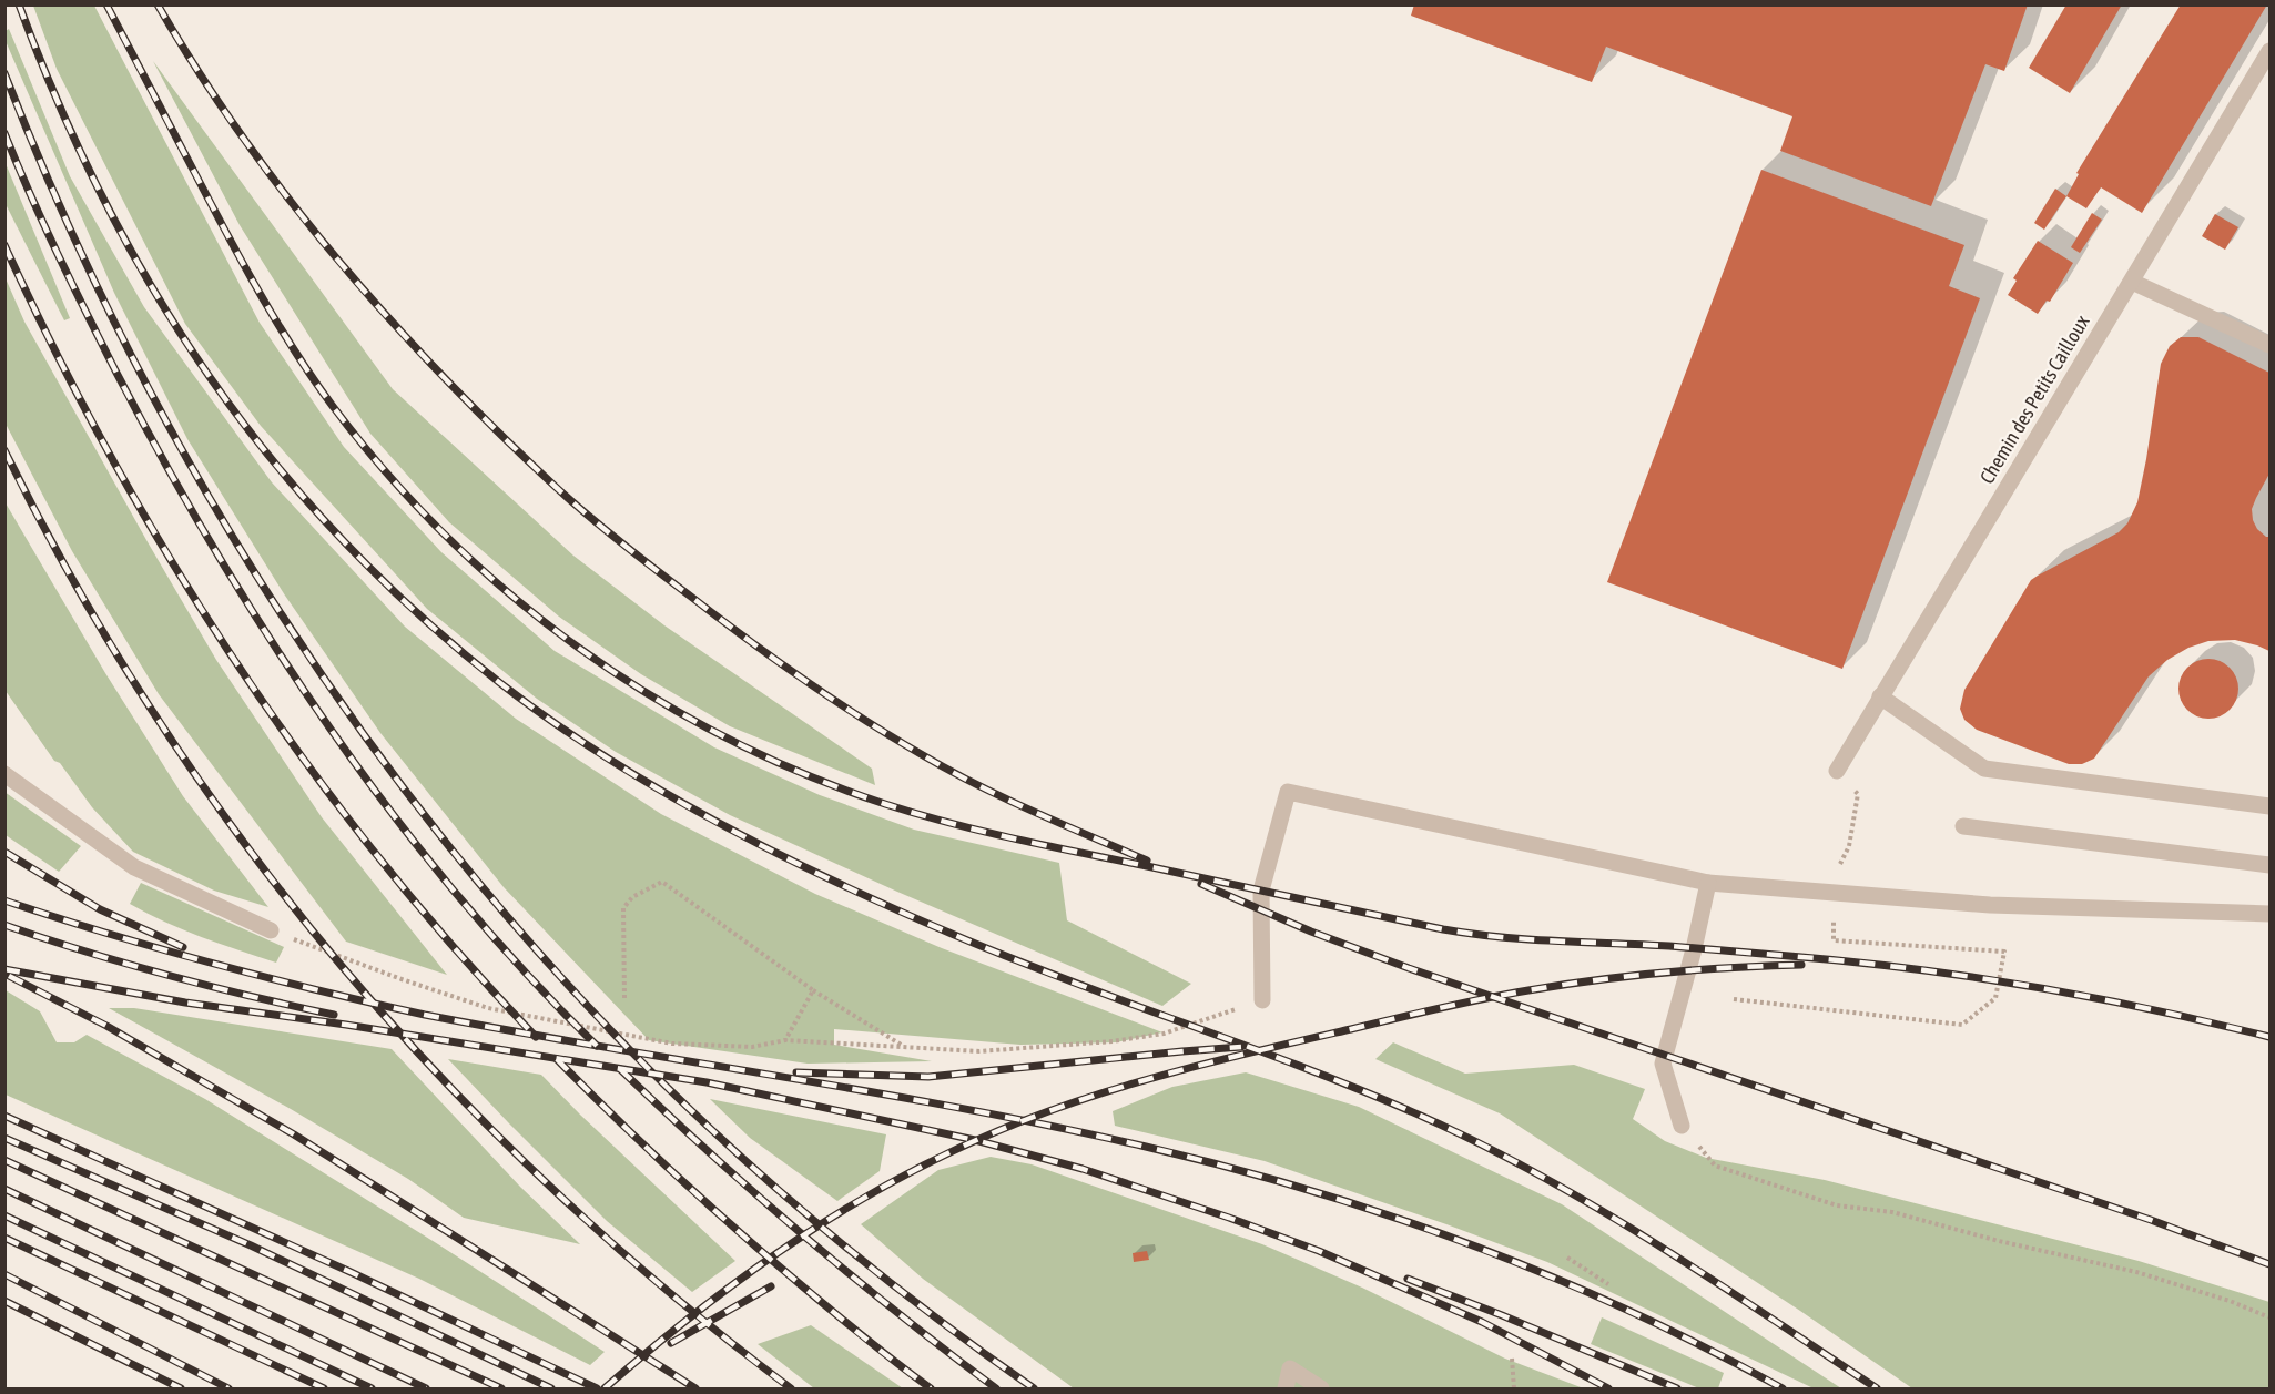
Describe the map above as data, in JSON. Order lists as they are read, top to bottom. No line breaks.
{"streets":{"street":["Chemin des Petits Cailloux"]}}
